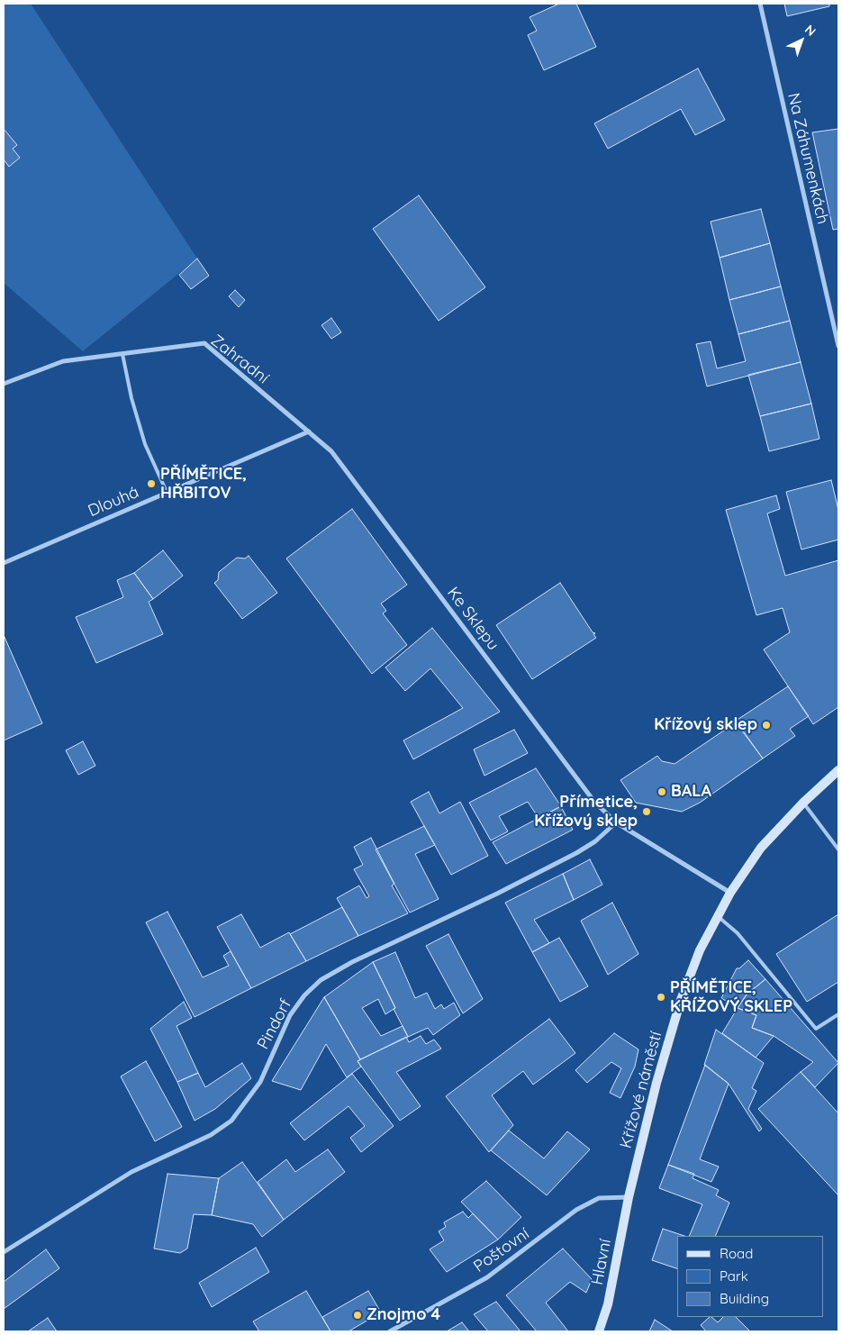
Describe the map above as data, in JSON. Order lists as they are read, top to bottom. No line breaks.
{"streets":{"main road":["Křížové náměstí","Hlavní"],"street":["Na Záhumenkách","Zahradní","Dlouhá","Ke Sklepu","Pindorf","Poštovní"]},"crossings":[["Zahradní","Dlouhá"],["Zahradní","Ke Sklepu"],["Dlouhá","Ke Sklepu"],["Ke Sklepu","Pindorf"],["Křížové náměstí","Poštovní"],["Křížové náměstí","Hlavní"],["Poštovní","Hlavní"]],"places":["PŘÍMĚTICE, HŘBITOV","Křížový sklep","BALA","Přímetice, Křížový sklep","PŘÍMĚTICE, KŘÍŽOVÝ SKLEP","Znojmo 4"],"legend":["Road","Park","Building"],"north":"top right"}
